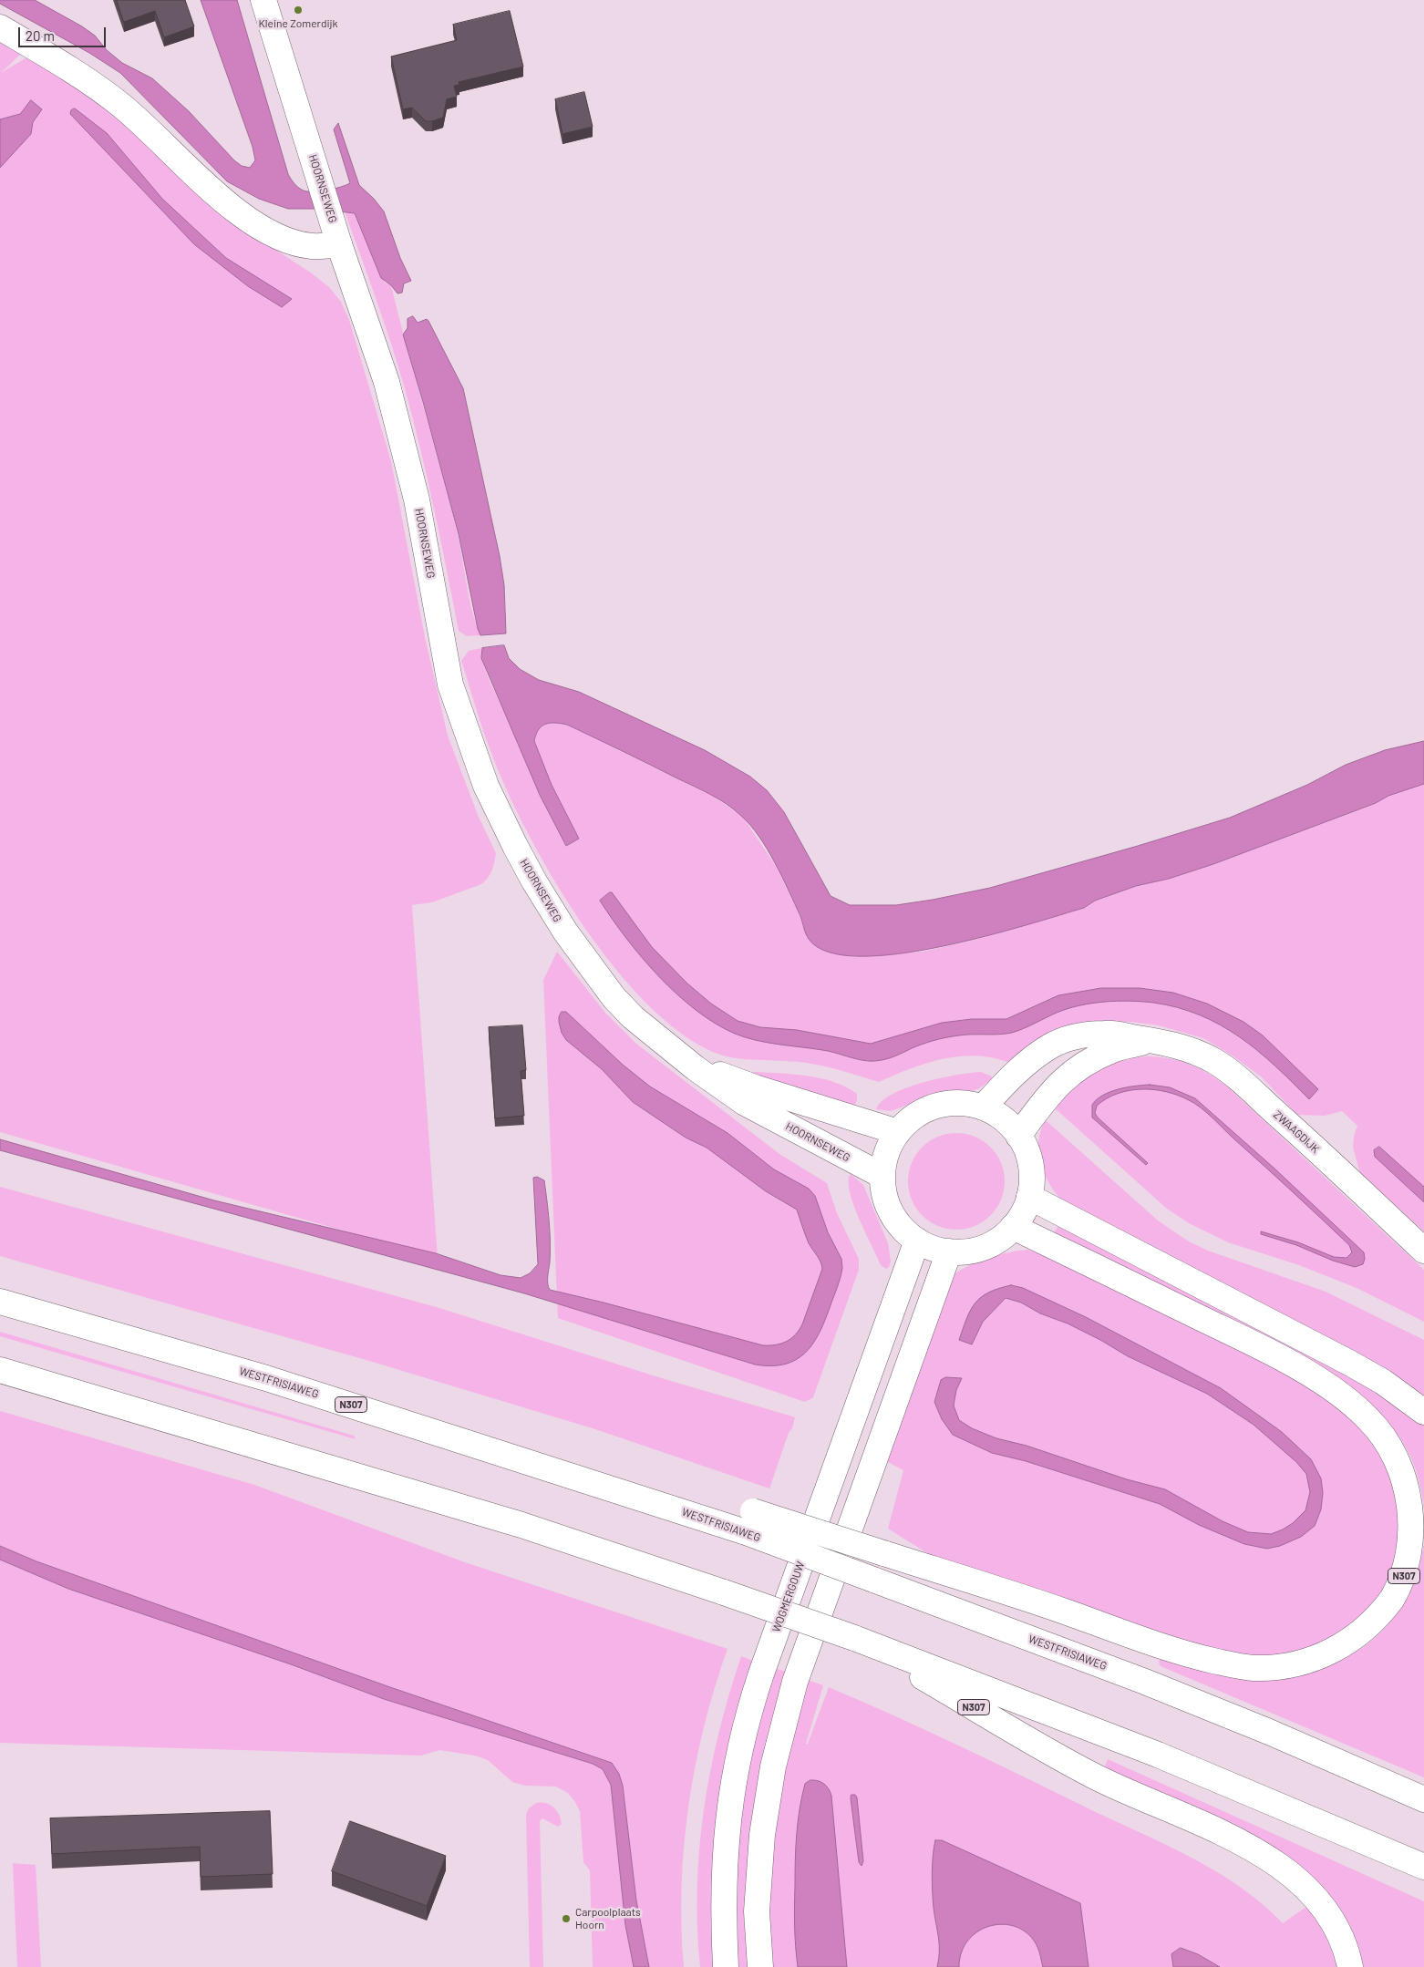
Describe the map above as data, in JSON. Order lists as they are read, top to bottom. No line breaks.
{"streets":{"main road":["HOORNSEWEG","ZWAAGDIJK","WESTFRISIAWEG","N307","WOGMERGOUW"]},"crossings":[["HOORNSEWEG","ZWAAGDIJK"],["HOORNSEWEG","N307"],["HOORNSEWEG","WOGMERGOUW"],["ZWAAGDIJK","N307"],["ZWAAGDIJK","WOGMERGOUW"],["WESTFRISIAWEG","N307"],["N307","WOGMERGOUW"]],"places":["Kleine Zomerdijk","Carpoolplaats Hoorn"],"scale_bar":"20 m"}
